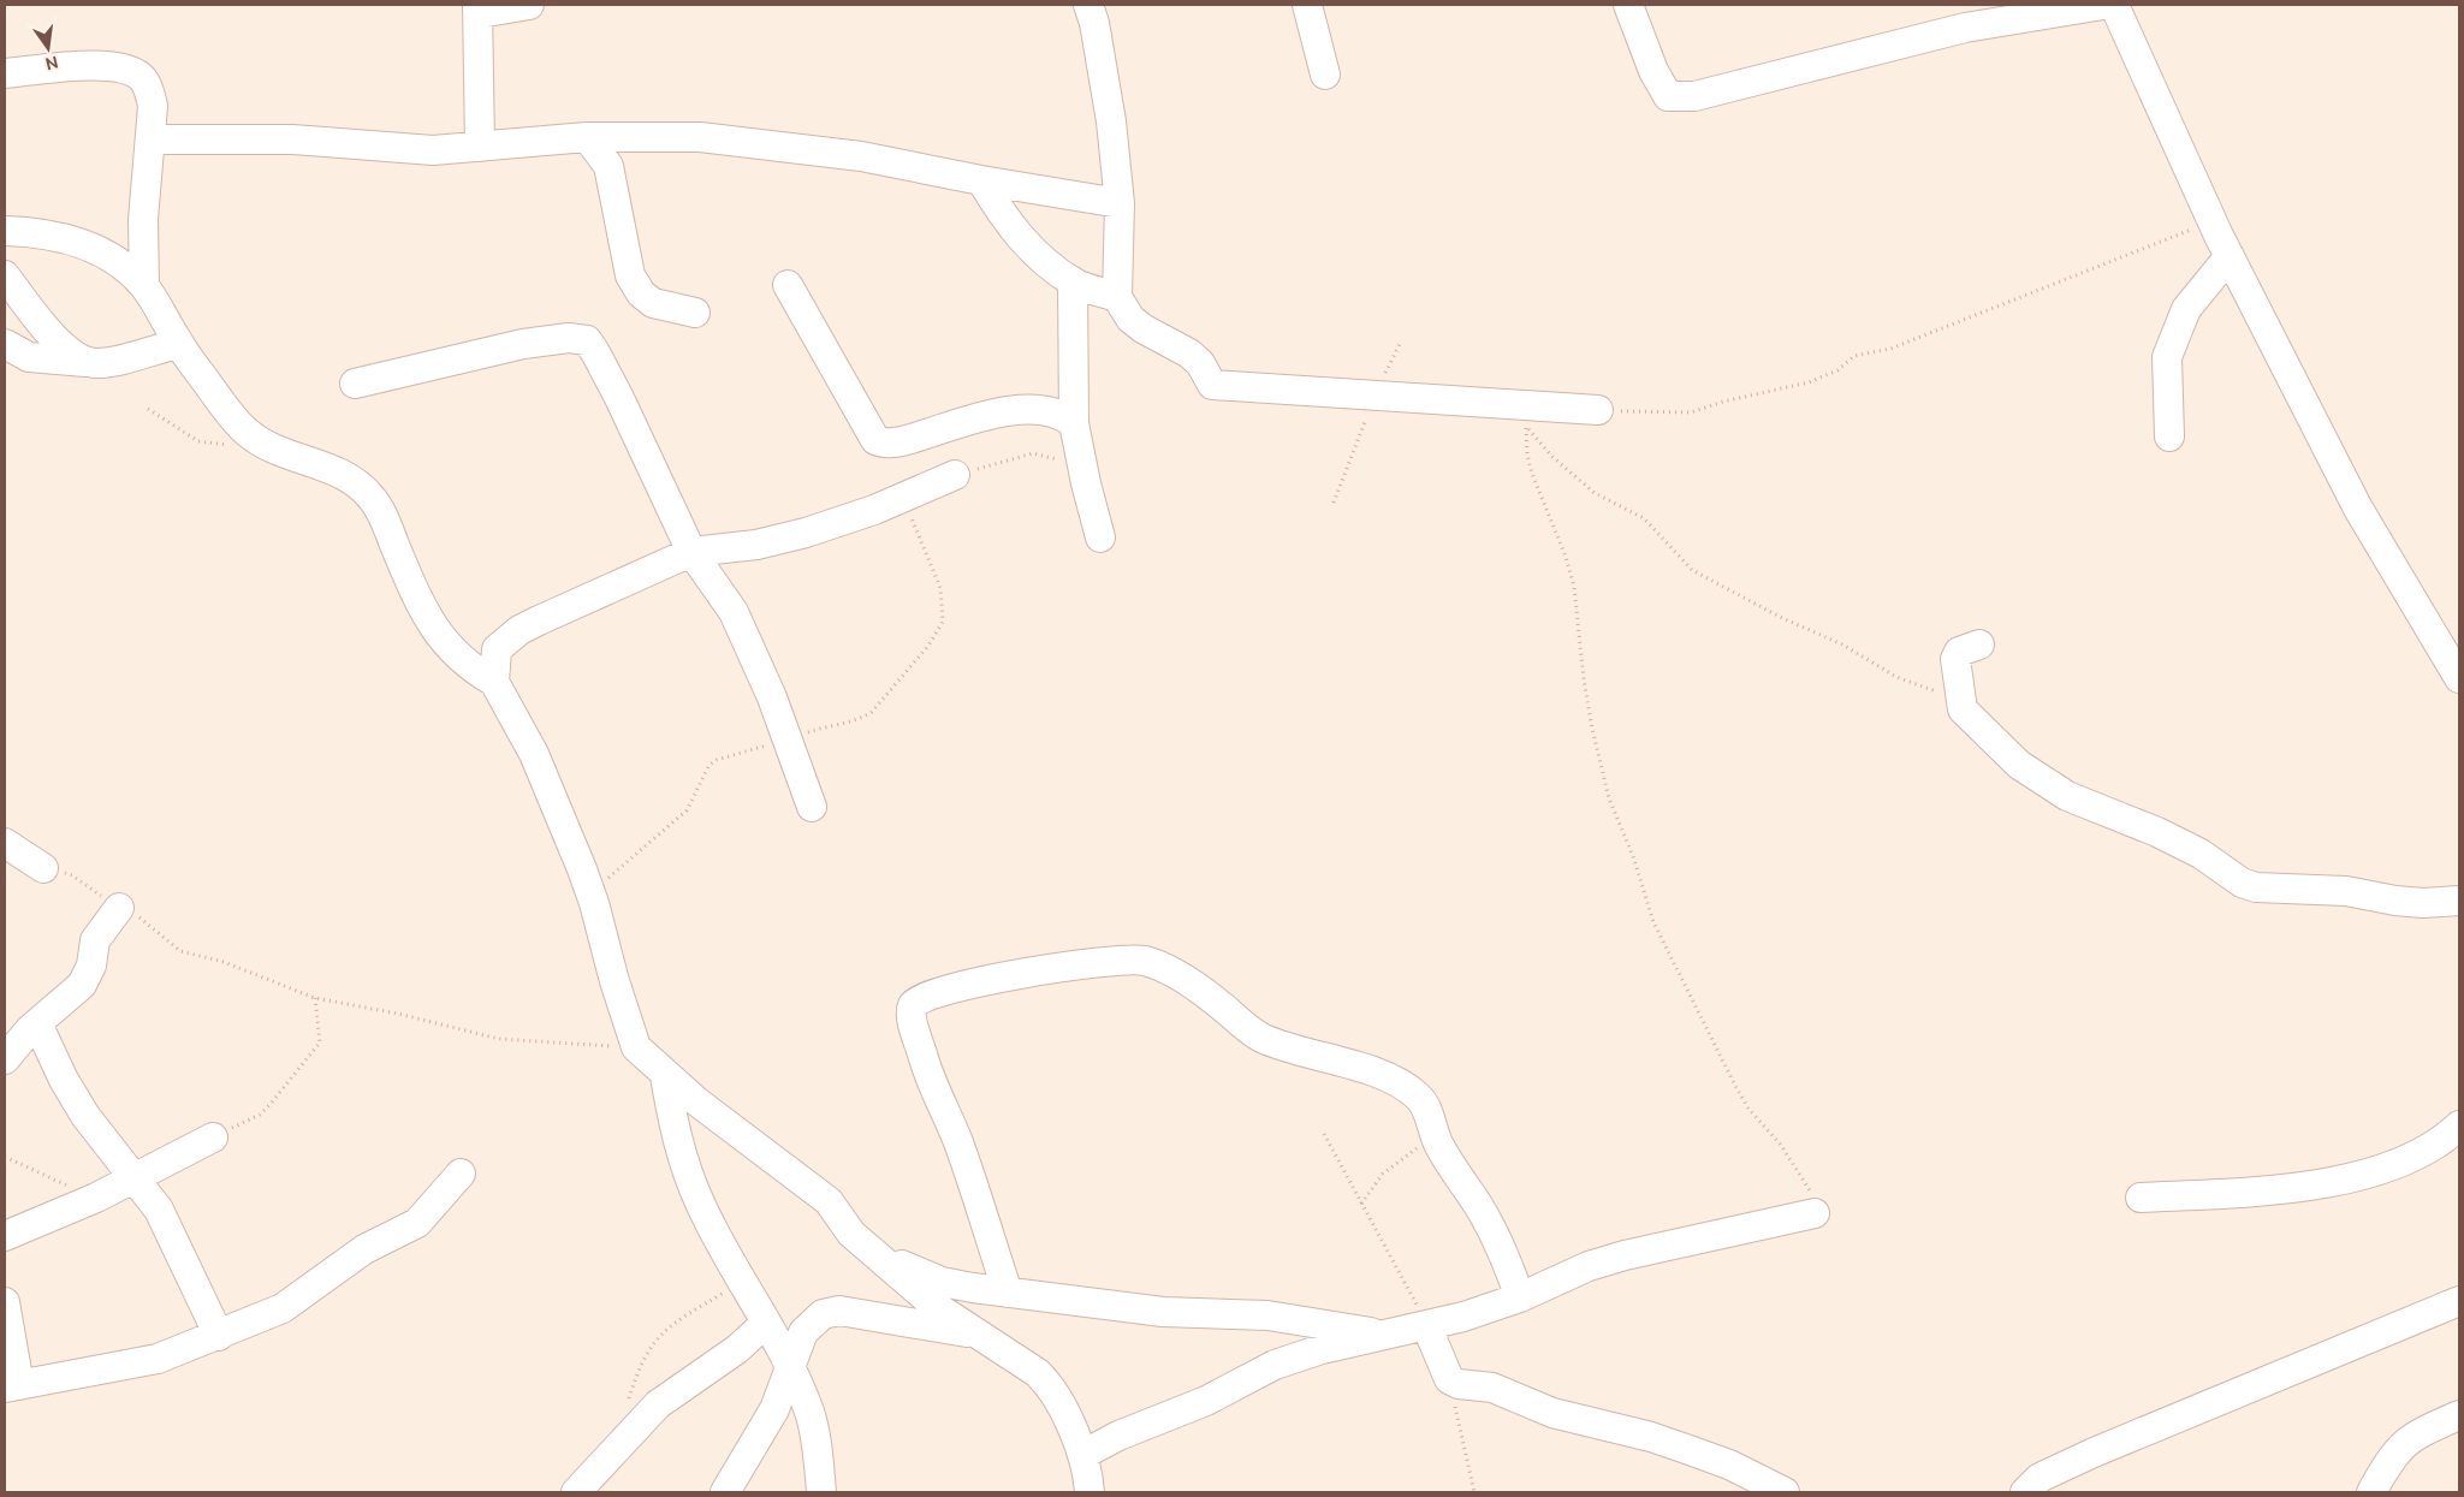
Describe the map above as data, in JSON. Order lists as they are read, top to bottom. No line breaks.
{"north":"bottom"}
